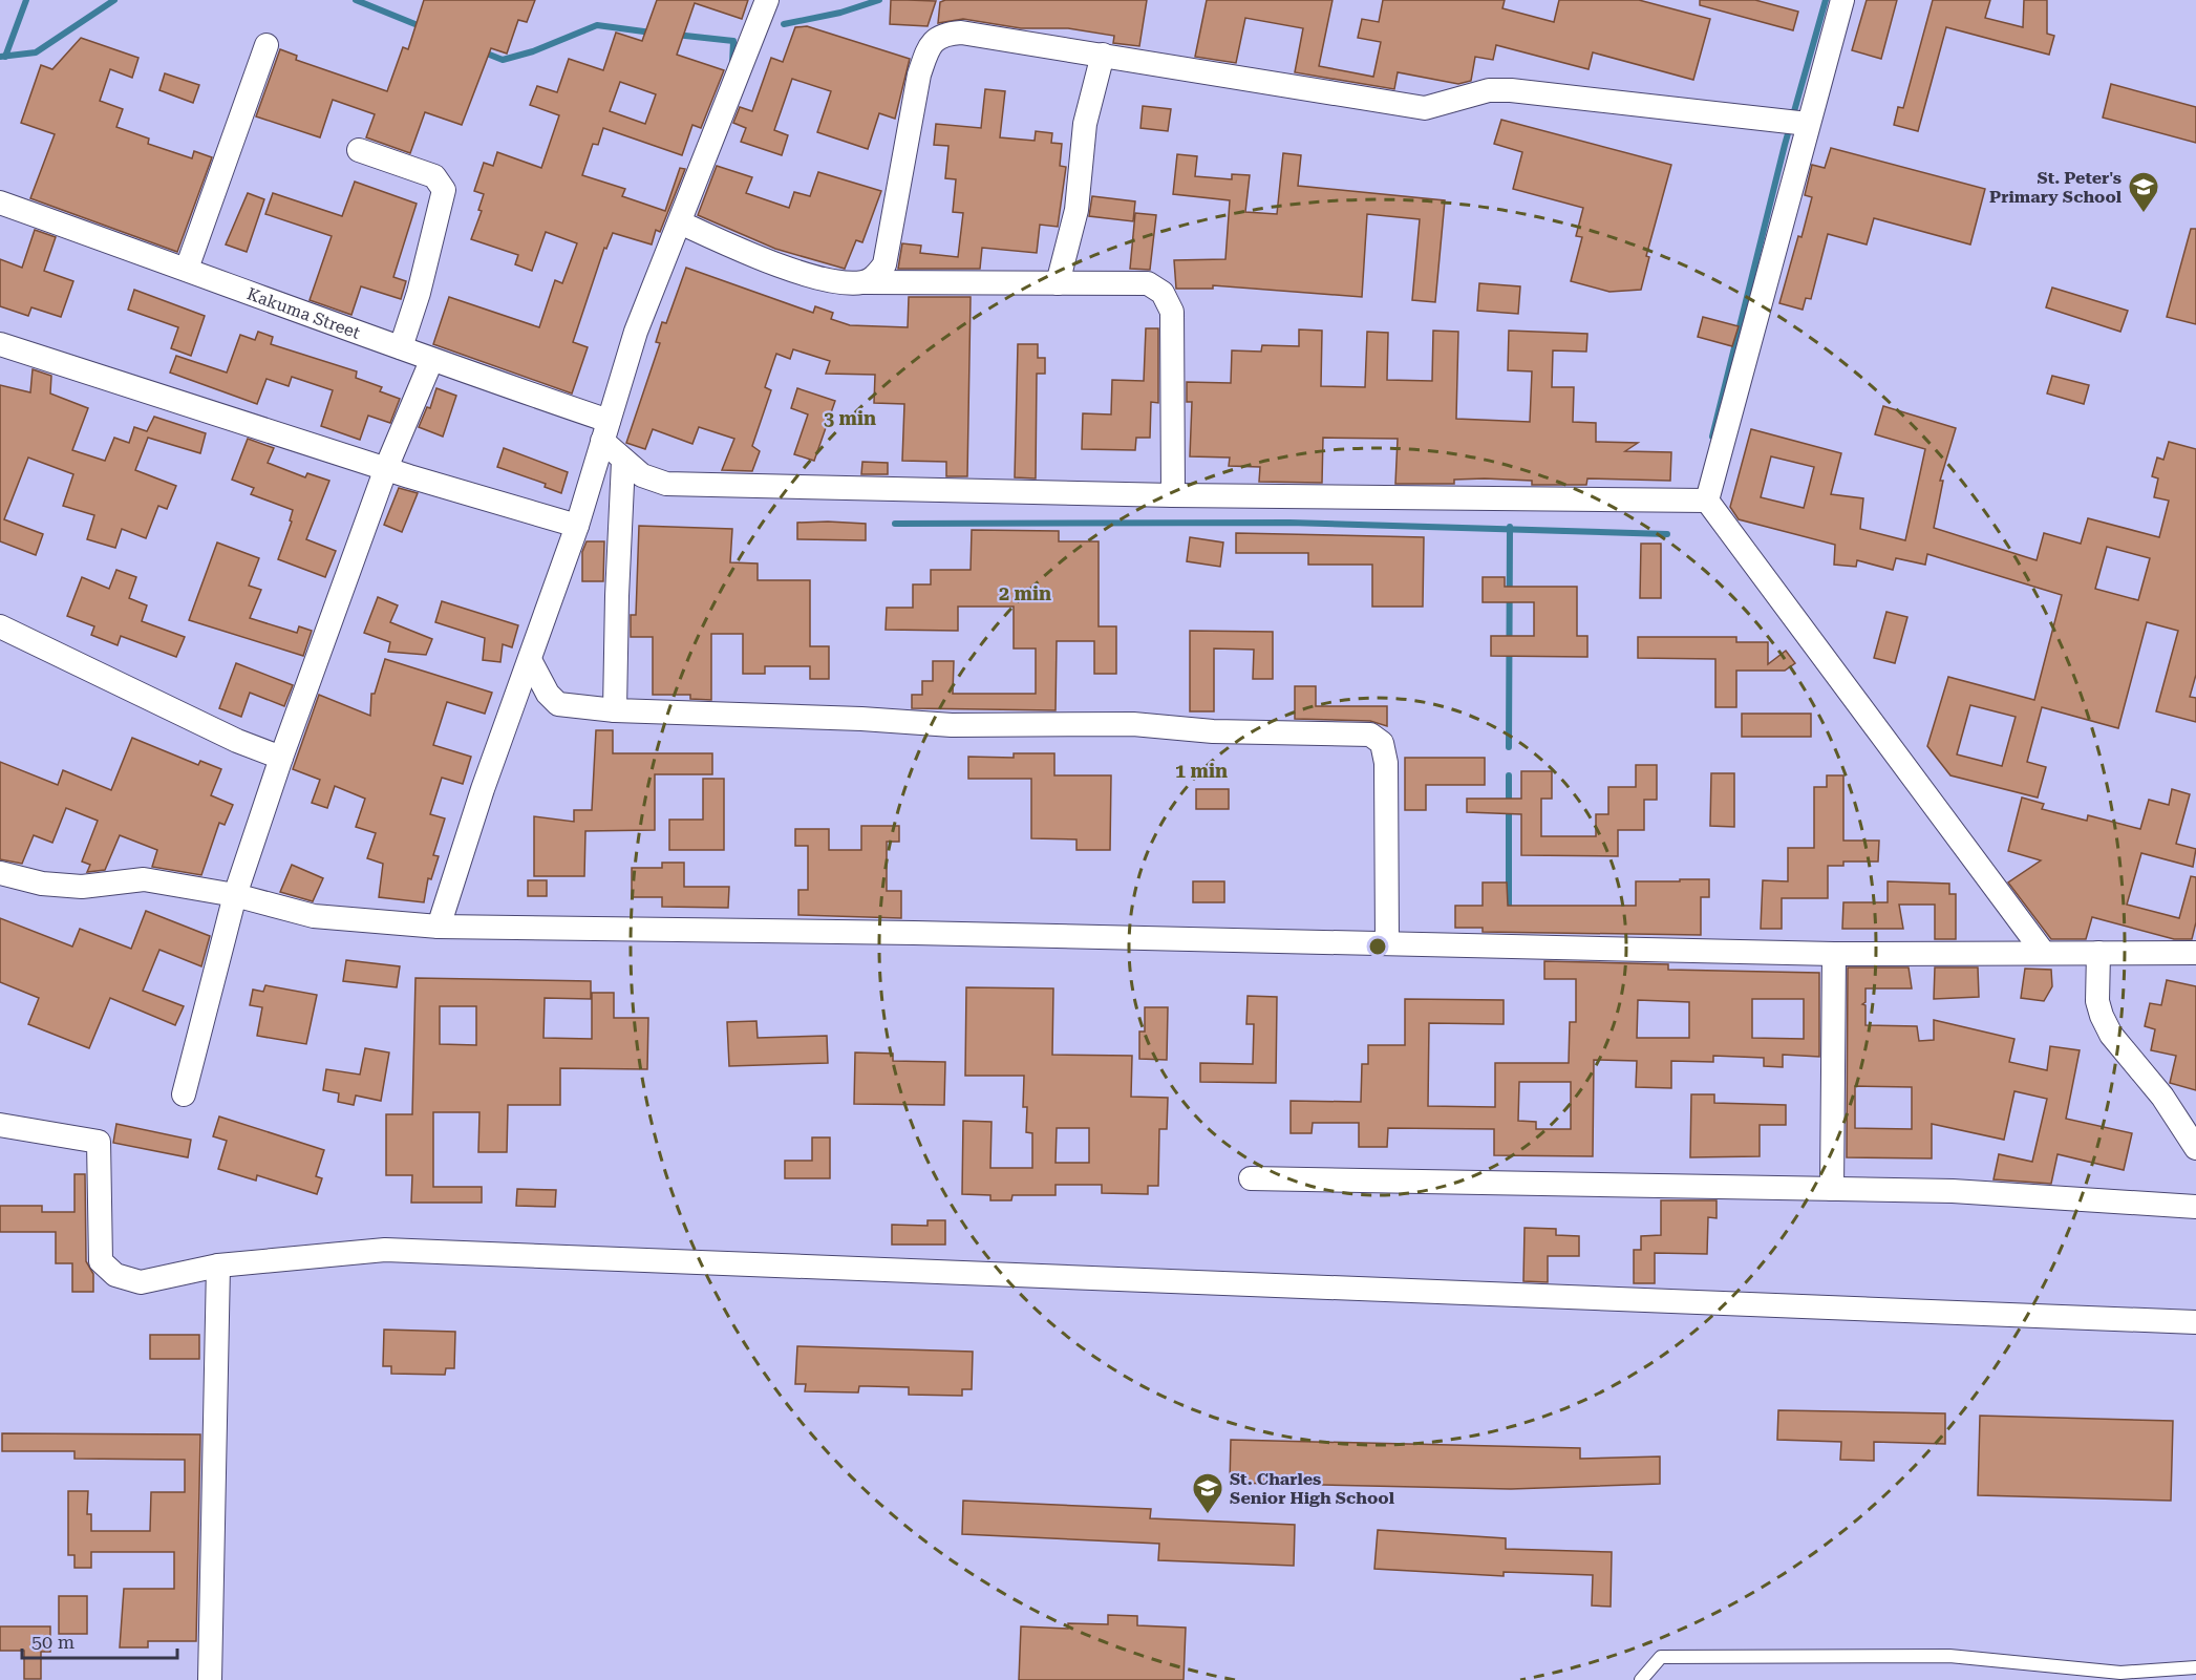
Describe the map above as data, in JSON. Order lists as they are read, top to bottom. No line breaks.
{"streets":{"street":["Kakuma Street"]},"places":{"school or university":["St. Peter's Primary School","St. Charles Senior High School"]},"scale_bar":"50 m","rings":["3 min","2 min","1 min"]}
